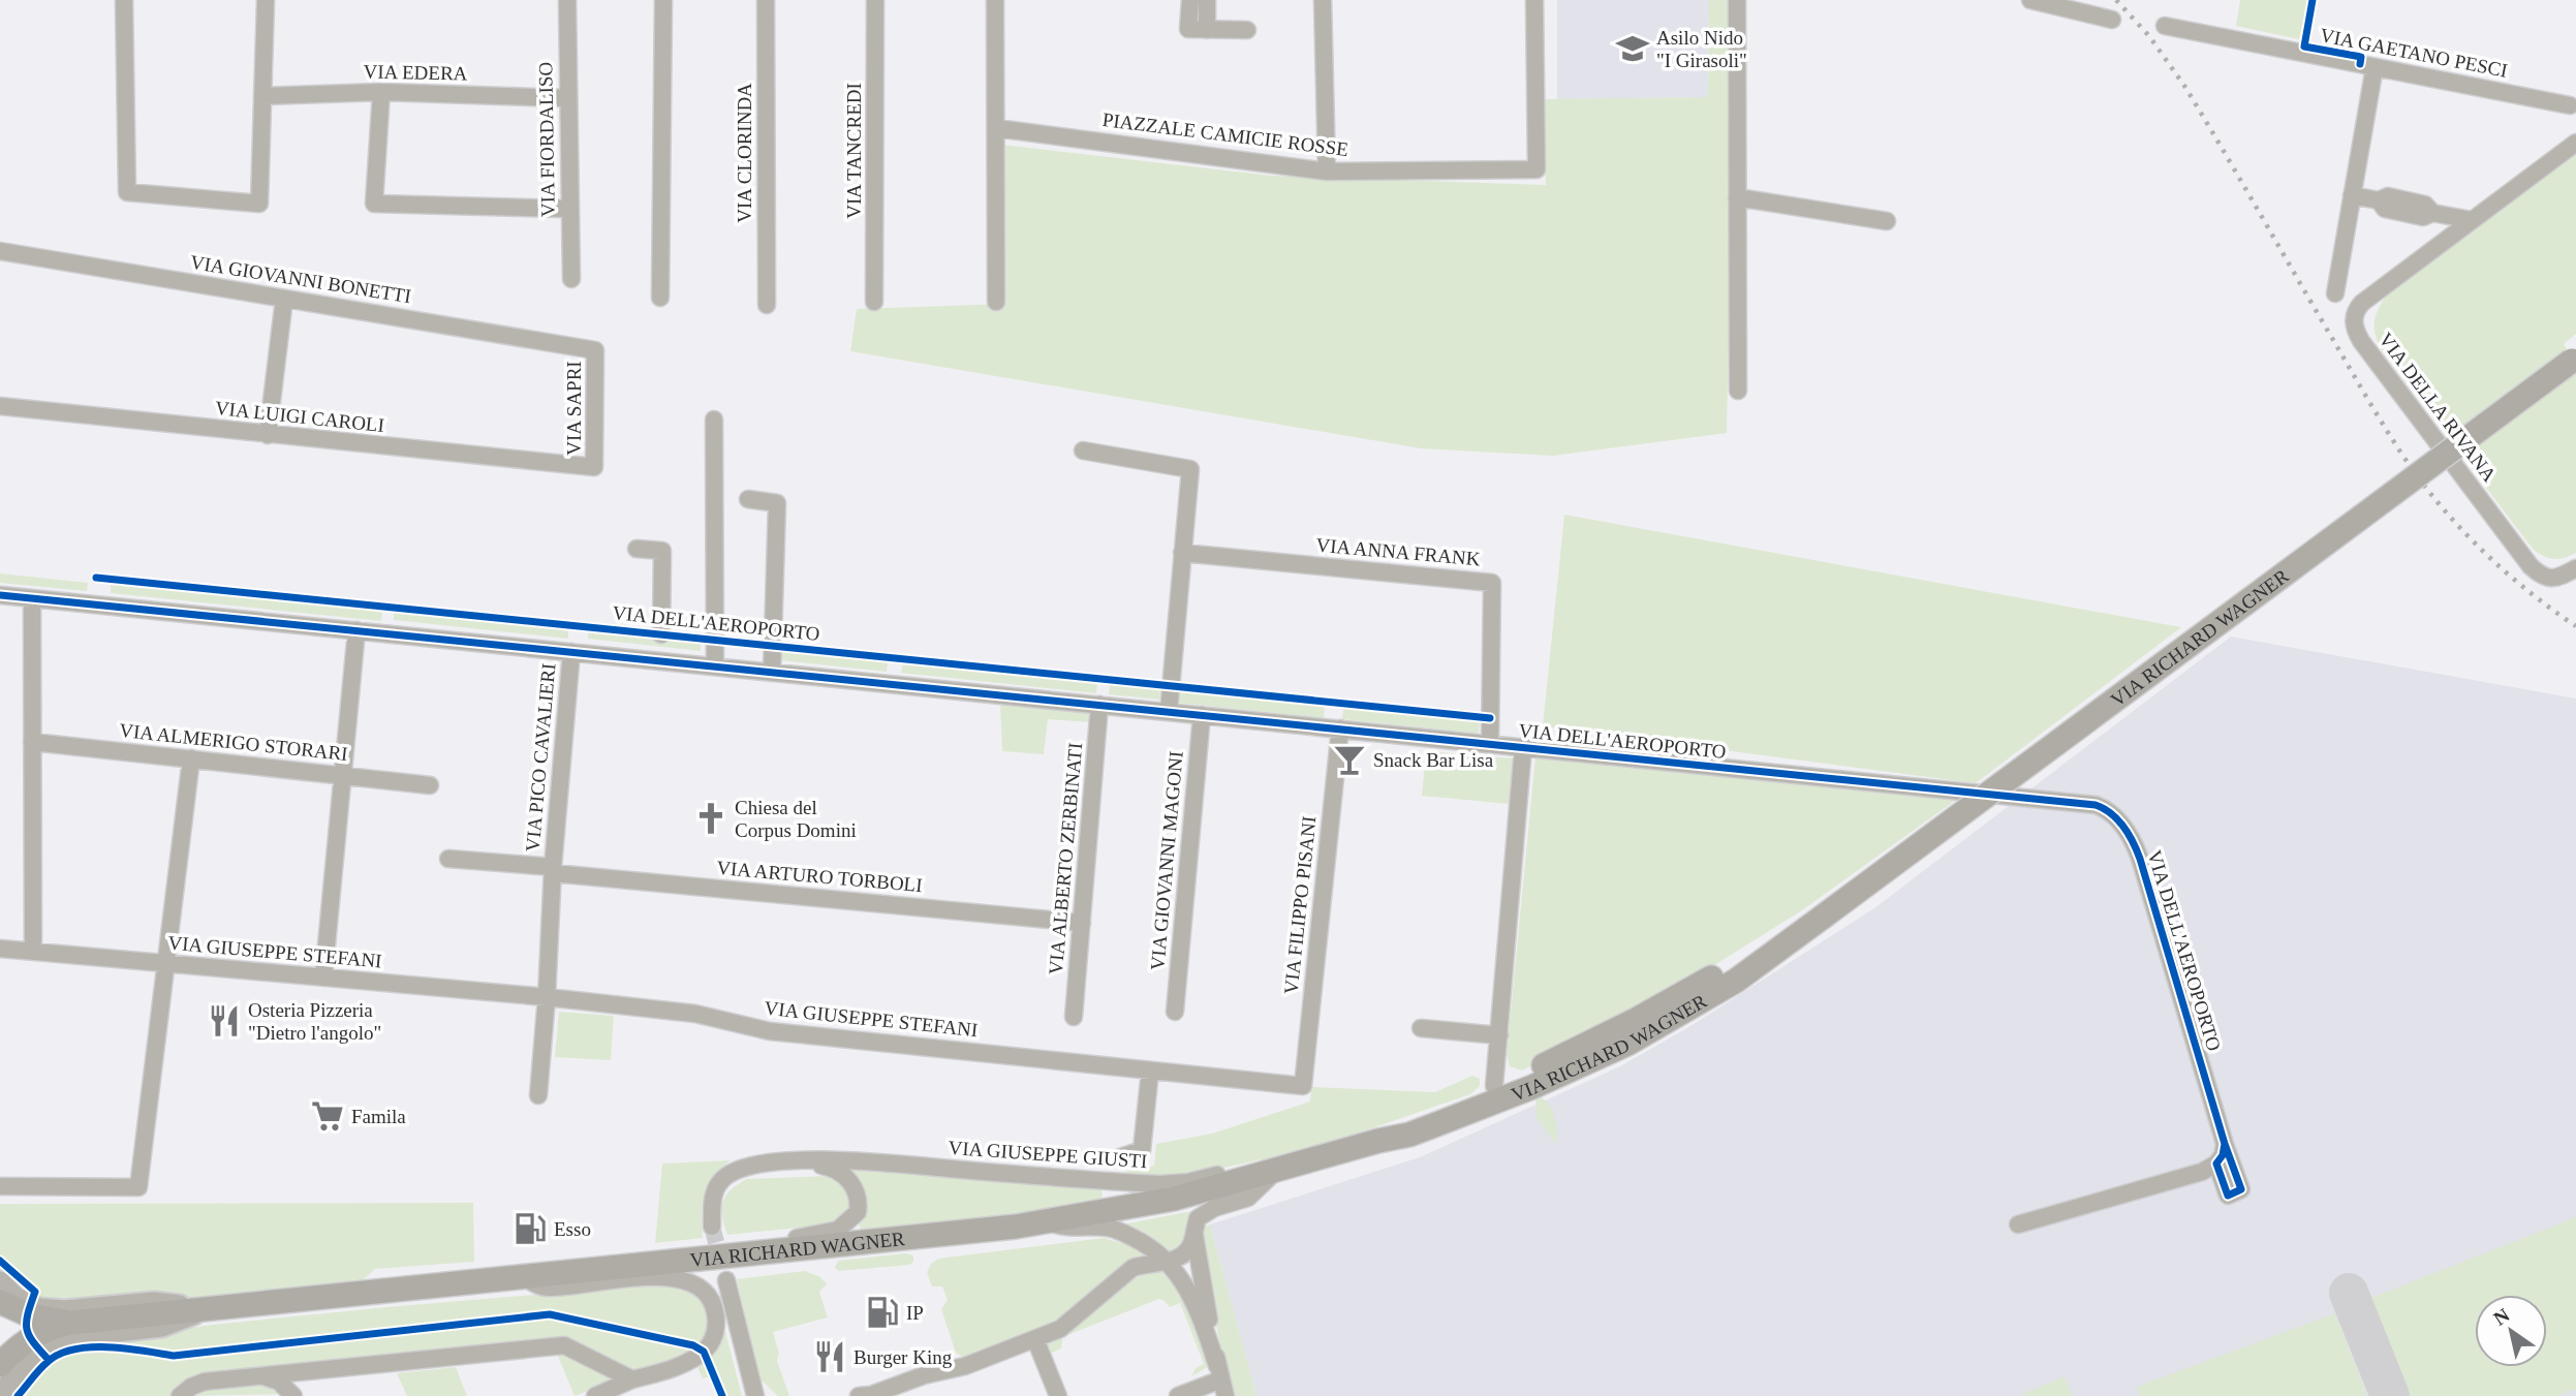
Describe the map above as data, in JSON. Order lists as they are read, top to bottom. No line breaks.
{"streets":{"main road":["VIA RICHARD WAGNER"],"street":["VIA GAETANO PESCI","VIA EDERA","PIAZZALE CAMICIE ROSSE","VIA FIORDALISO","VIA TANCREDI","VIA CLORINDA","VIA GIOVANNI BONETTI","VIA DELLA RIVANA","VIA SAPRI","VIA LUIGI CAROLI","VIA ANNA FRANK","VIA DELL'AEROPORTO","VIA ALMERIGO STORARI","VIA PICO CAVALIERI","VIA ALBERTO ZERBINATI","VIA GIOVANNI MAGONI","VIA ARTURO TORBOLI","VIA FILIPPO PISANI","VIA GIUSEPPE STEFANI","VIA GIUSEPPE GIUSTI"]},"crossings":[["VIA EDERA","VIA FIORDALISO"],["VIA GIOVANNI BONETTI","VIA SAPRI"],["VIA SAPRI","VIA LUIGI CAROLI"],["VIA ANNA FRANK","VIA DELL'AEROPORTO"],["VIA DELL'AEROPORTO","VIA RICHARD WAGNER"],["VIA DELL'AEROPORTO","VIA PICO CAVALIERI"],["VIA DELL'AEROPORTO","VIA ALBERTO ZERBINATI"],["VIA DELL'AEROPORTO","VIA GIOVANNI MAGONI"],["VIA DELL'AEROPORTO","VIA FILIPPO PISANI"],["VIA RICHARD WAGNER","VIA GIUSEPPE GIUSTI"],["VIA PICO CAVALIERI","VIA ARTURO TORBOLI"],["VIA PICO CAVALIERI","VIA GIUSEPPE STEFANI"],["VIA ALBERTO ZERBINATI","VIA ARTURO TORBOLI"],["VIA FILIPPO PISANI","VIA GIUSEPPE STEFANI"]],"places":{"school or university":["Asilo Nido \"I Girasoli\""],"bar":["Snack Bar Lisa"],"church":["Chiesa del Corpus Domini"],"restaurant":["Osteria Pizzeria \"Dietro l'angolo\"","Burger King"],"supermarket":["Famila"],"fuel station":["Esso","IP"]},"north":"top left"}
